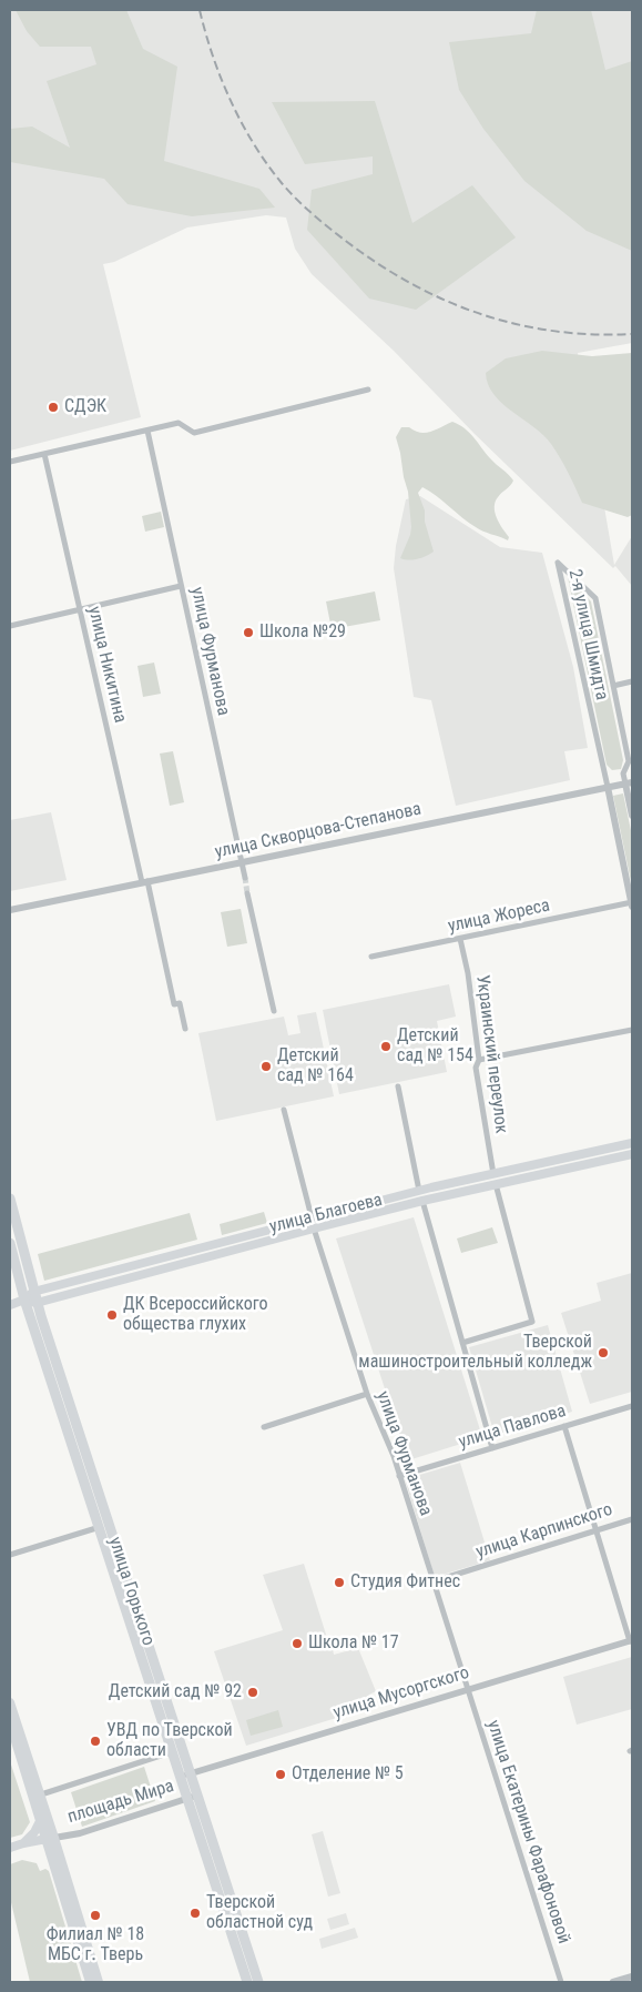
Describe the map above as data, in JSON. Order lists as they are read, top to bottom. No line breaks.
{"streets":{"main road":["улица Благоева","улица Горького"],"street":["2-я улица Шмидта","улица Фурманова","улица Никитина","улица Скворцова-Степанова","улица Жореса","Украинский переулок","улица Павлова","улица Карпинского","улица Мусоргского","площадь Мира","улица Екатерины Фарафоновой"]},"crossings":[["2-я улица Шмидта","улица Скворцова-Степанова"],["улица Фурманова","улица Скворцова-Степанова"],["улица Фурманова","улица Благоева"],["улица Фурманова","улица Павлова"],["улица Фурманова","улица Карпинского"],["улица Фурманова","улица Мусоргского"],["улица Фурманова","улица Екатерины Фарафоновой"],["улица Никитина","улица Скворцова-Степанова"],["улица Жореса","Украинский переулок"],["Украинский переулок","улица Благоева"],["улица Благоева","улица Горького"],["улица Горького","улица Мусоргского"],["улица Горького","площадь Мира"],["улица Мусоргского","улица Екатерины Фарафоновой"]],"places":["СДЭК","Школа №29","Детский сад № 154","Детский сад № 164","ДК Всероссийского общества глухих","Тверской машиностроительный колледж","Студия Фитнес","Школа № 17","Детский сад № 92","УВД по Тверской области","Отделение № 5","Тверской областной суд","Филиал № 18 МБС г. Тверь"]}
